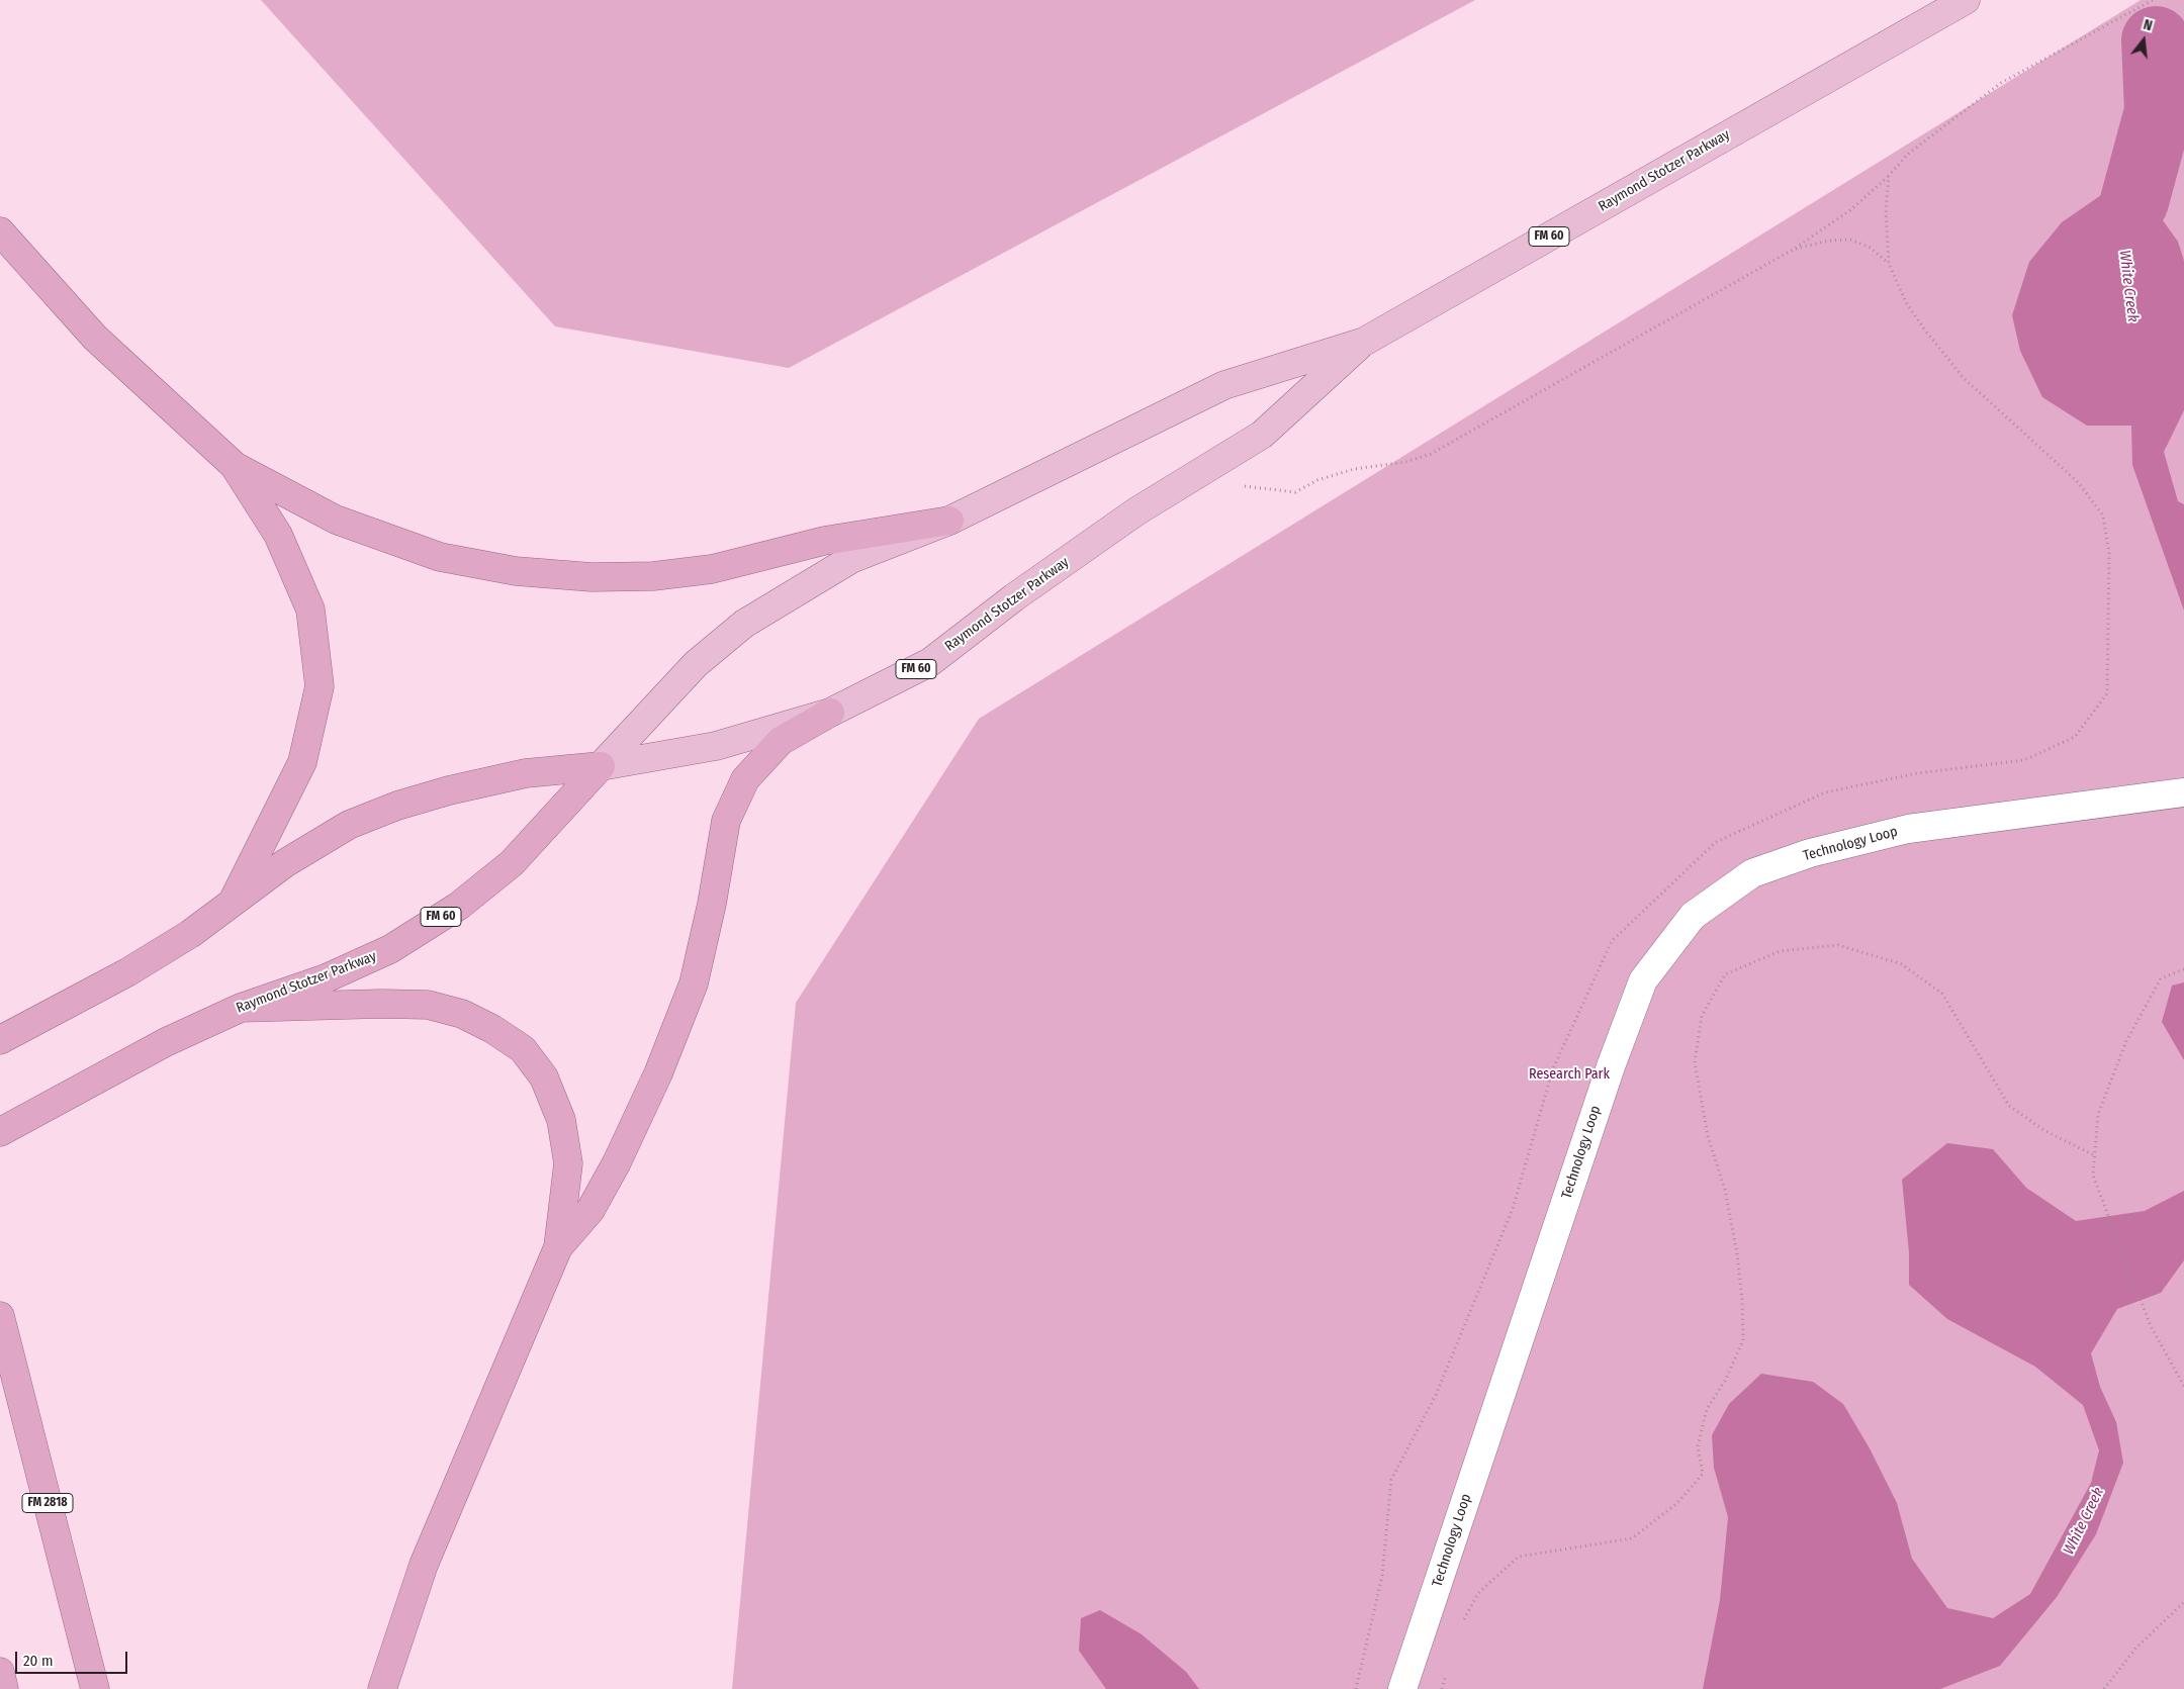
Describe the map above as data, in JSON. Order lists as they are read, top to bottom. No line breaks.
{"streets":{"highway":["Raymond Stotzer Parkway","FM 60","FM 2818"],"street":["Technology Loop"]},"water":["White Creek"],"parks":["Research Park"],"scale_bar":"20 m","north":"top"}
